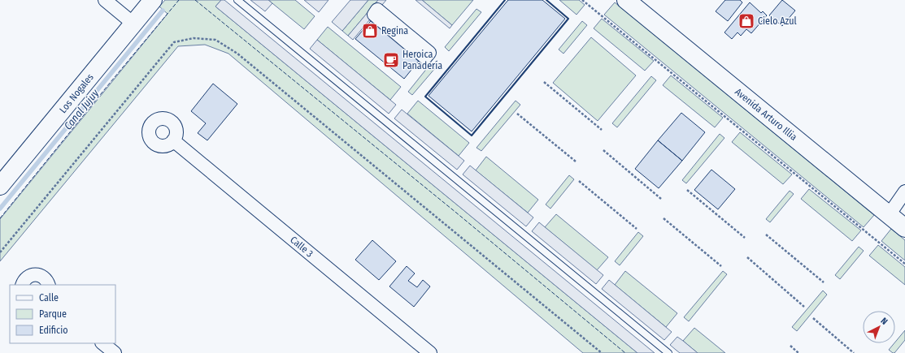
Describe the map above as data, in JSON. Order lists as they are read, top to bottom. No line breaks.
{"streets":{"main road":["Los Nogales","Avenida Arturo Illia"],"street":["Calle 3"]},"water":["Canal Jujuy"],"places":{"shop":["Cielo Azul","Regina"],"cafe":["Heroica Panadería"]},"legend":["Calle","Parque","Edificio"],"north":"top right"}
